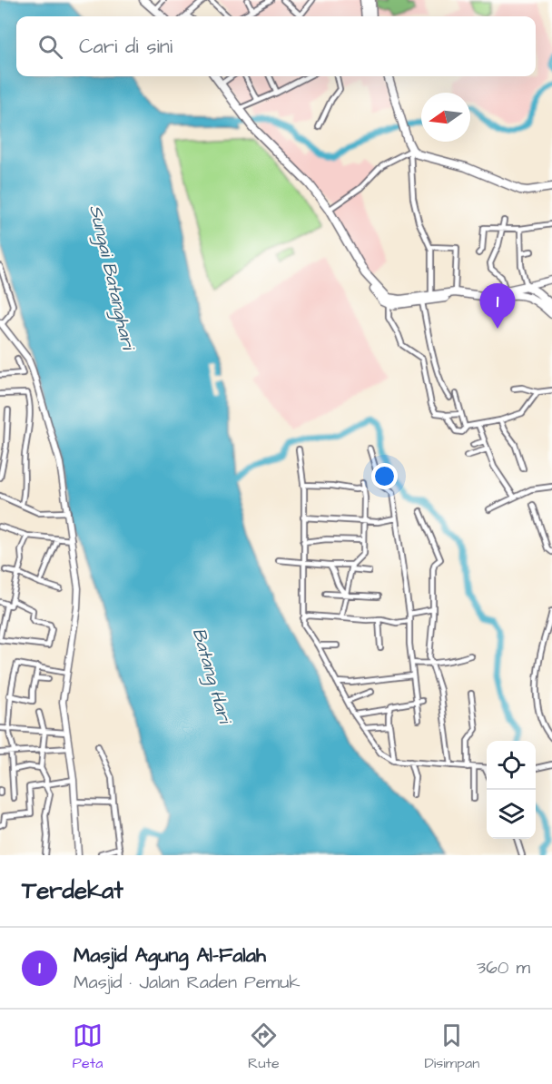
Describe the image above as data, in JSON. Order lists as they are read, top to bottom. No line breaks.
{"water":["Sungai Batanghari","Batang Hari"],"north":"left","page":{"search":"Cari di sini","pins":"1","heading":"Terdekat","list":[{"mark":"1","name":"Masjid Agung Al-Falah","note":"Masjid · Jalan Raden Pemuk","value":"360 m"}],"nav":["Peta","Rute","Disimpan"]}}
